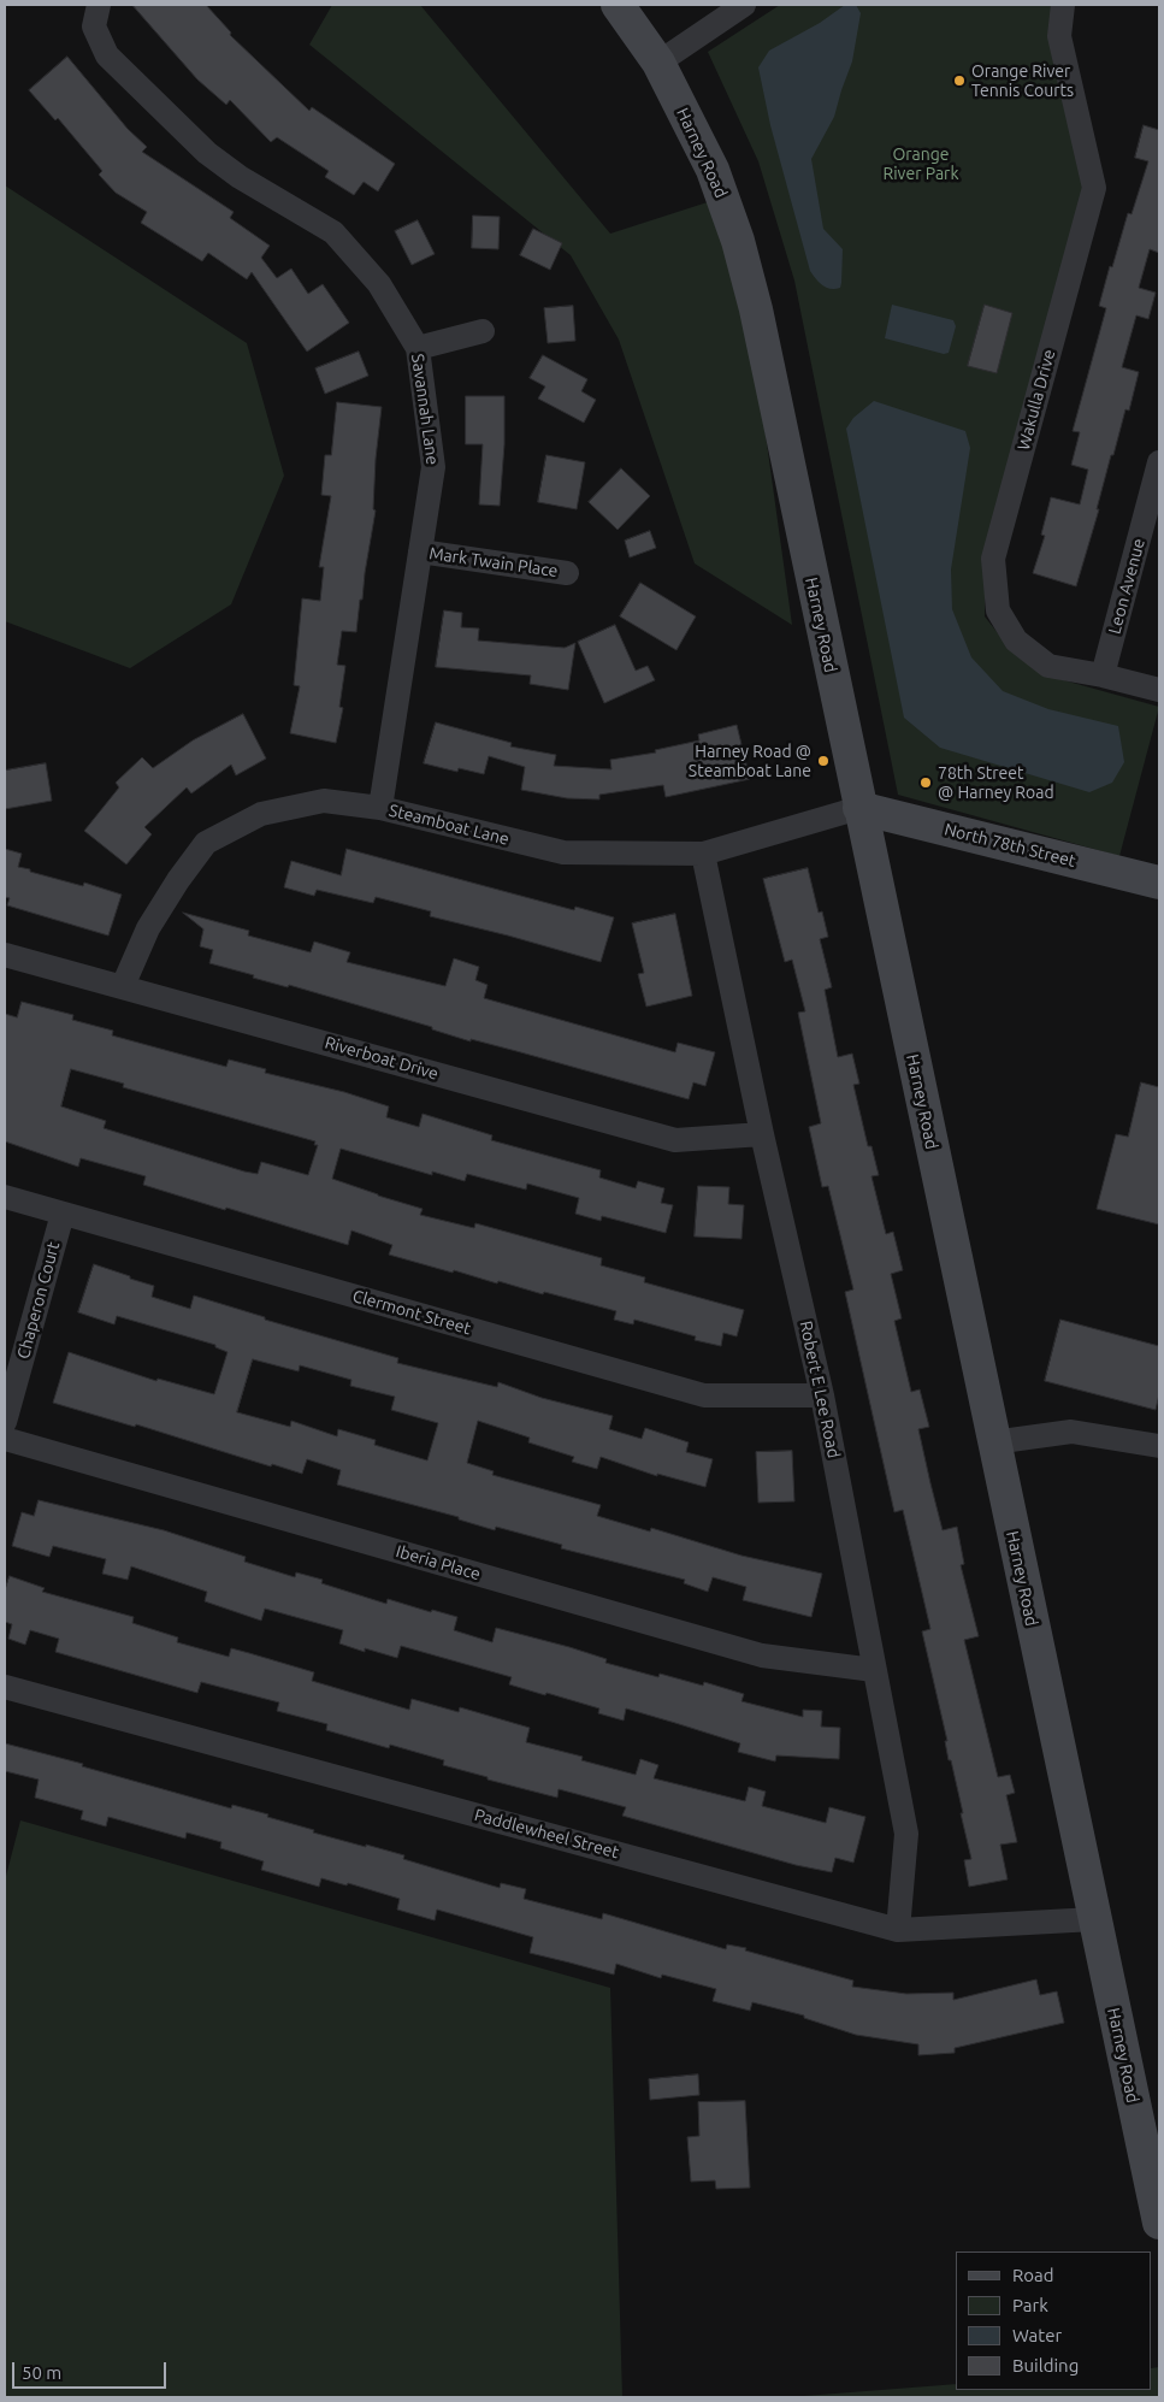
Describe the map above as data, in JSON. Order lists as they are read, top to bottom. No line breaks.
{"streets":{"street":["Harney Road","Wakulla Drive","Savannah Lane","Mark Twain Place","Leon Avenue","Steamboat Lane","North 78th Street","Riverboat Drive","Chaperon Court","Clermont Street","Robert E Lee Road","Iberia Place","Paddlewheel Street"]},"crossings":[["Harney Road","Steamboat Lane"],["Harney Road","North 78th Street"],["Harney Road","Paddlewheel Street"],["Wakulla Drive","Leon Avenue"],["Savannah Lane","Mark Twain Place"],["Savannah Lane","Steamboat Lane"],["Steamboat Lane","North 78th Street"],["Steamboat Lane","Riverboat Drive"],["Steamboat Lane","Robert E Lee Road"],["Riverboat Drive","Robert E Lee Road"],["Chaperon Court","Clermont Street"],["Clermont Street","Robert E Lee Road"],["Robert E Lee Road","Iberia Place"],["Robert E Lee Road","Paddlewheel Street"]],"parks":["Orange River Park"],"places":["Orange River Tennis Courts","Harney Road @ Steamboat Lane","78th Street @ Harney Road"],"legend":["Road","Park","Water","Building"],"scale_bar":"50 m"}
